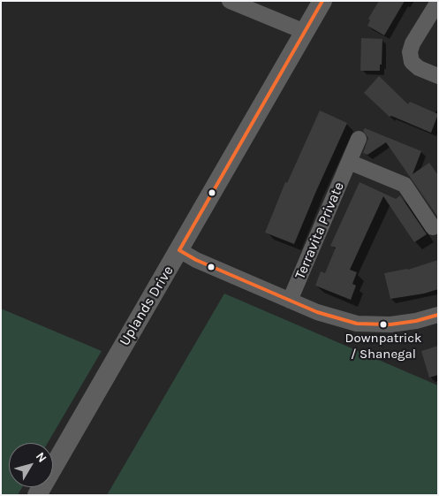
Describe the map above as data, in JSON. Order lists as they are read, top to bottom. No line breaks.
{"streets":{"main road":["Uplands Drive"],"street":["Terravita Private"]},"places":["Downpatrick / Shanegal"],"north":"top right"}
